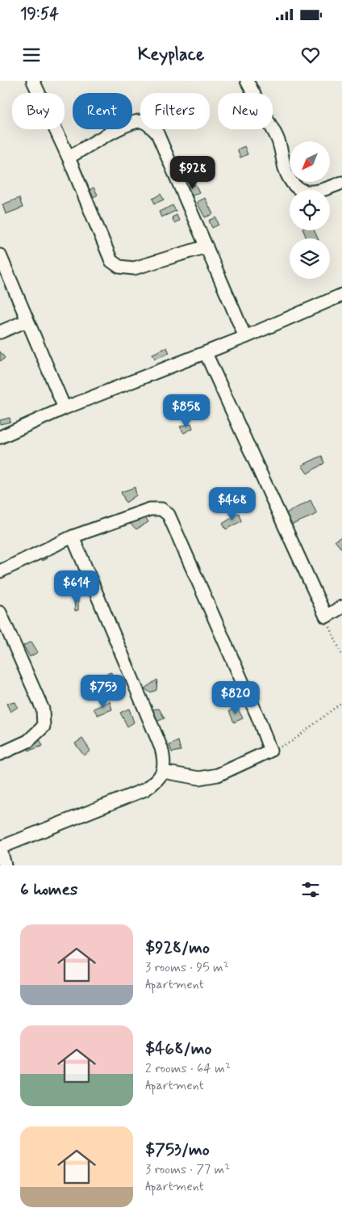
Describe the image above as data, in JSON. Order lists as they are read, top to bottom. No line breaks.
{"north":"bottom left","page":{"status":"19:54","header":"Keyplace","chip":["Buy","Rent","Filters","New"],"price":["$928","$858","$468","$614","$753","$820"],"heading":"6 homes","list":[{"name":"$928/mo","note":"3 rooms · 95 m² · Apartment"},{"name":"$468/mo","note":"2 rooms · 64 m² · Apartment"},{"name":"$753/mo","note":"3 rooms · 77 m² · Apartment"}]}}
